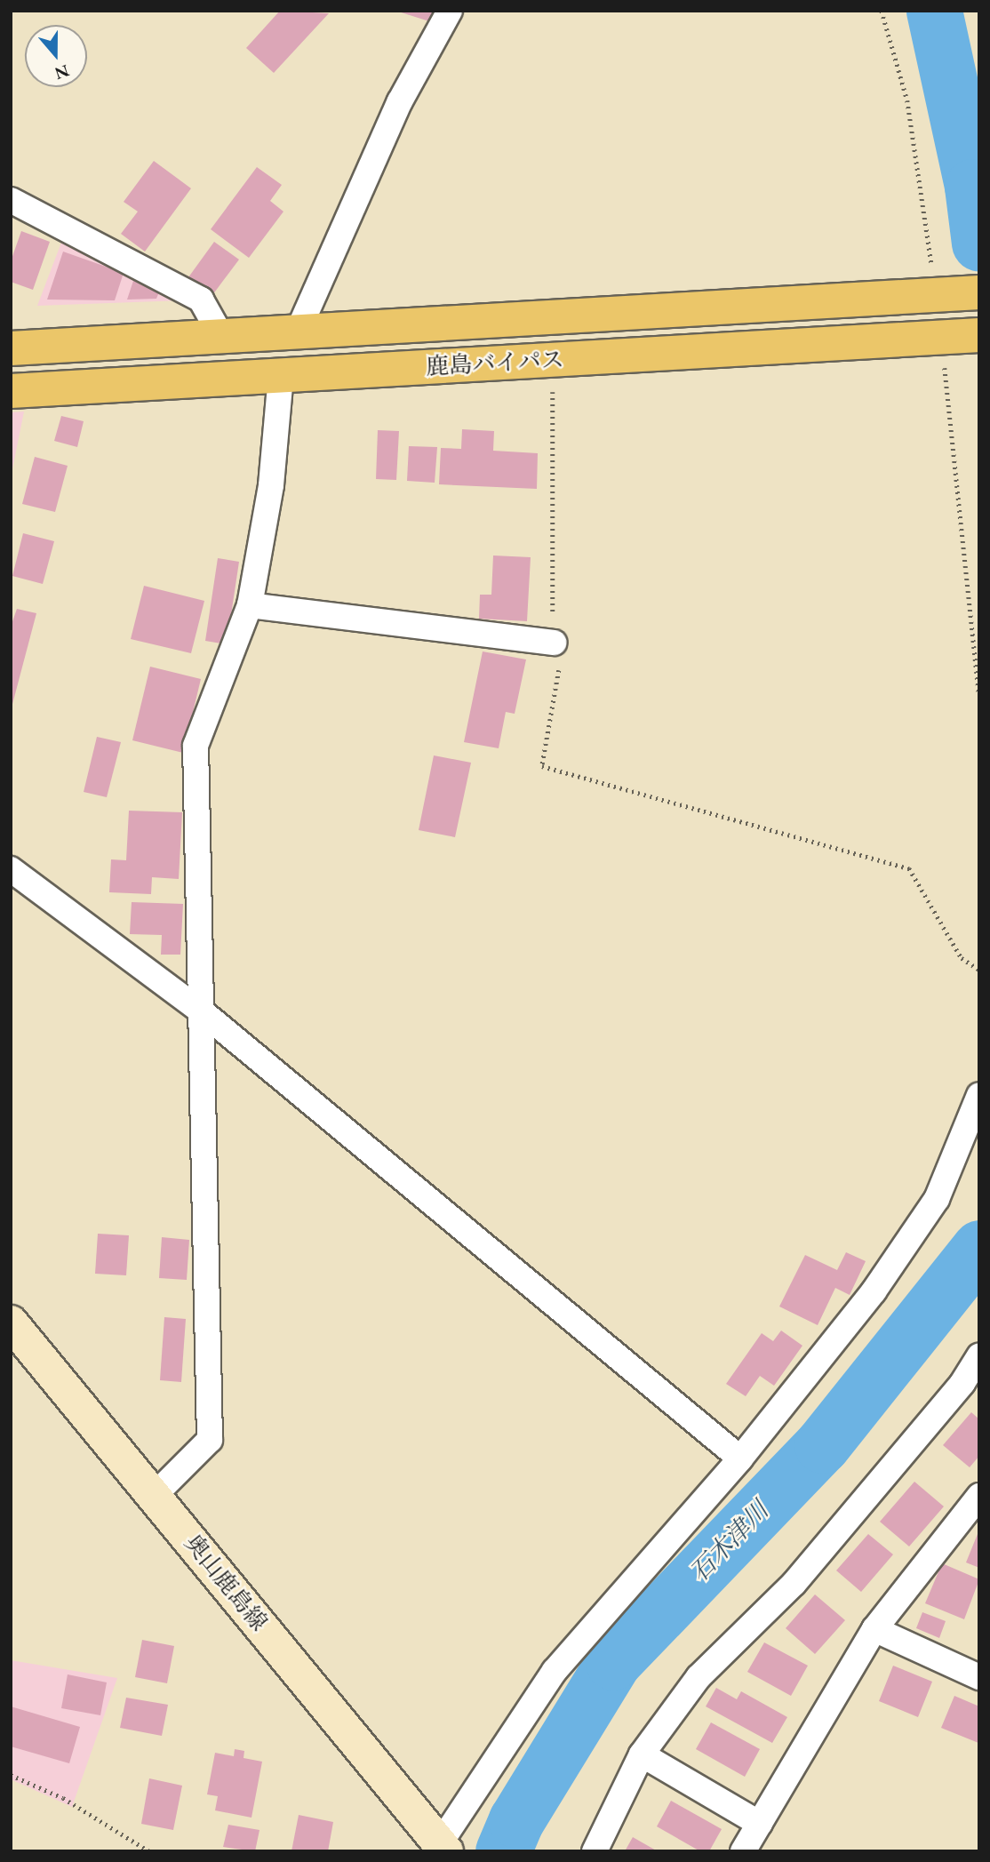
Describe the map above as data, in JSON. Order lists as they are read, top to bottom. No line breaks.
{"streets":{"highway":["鹿島バイパス"],"main road":["奥山鹿島線"]},"water":["石木津川"],"north":"bottom"}
